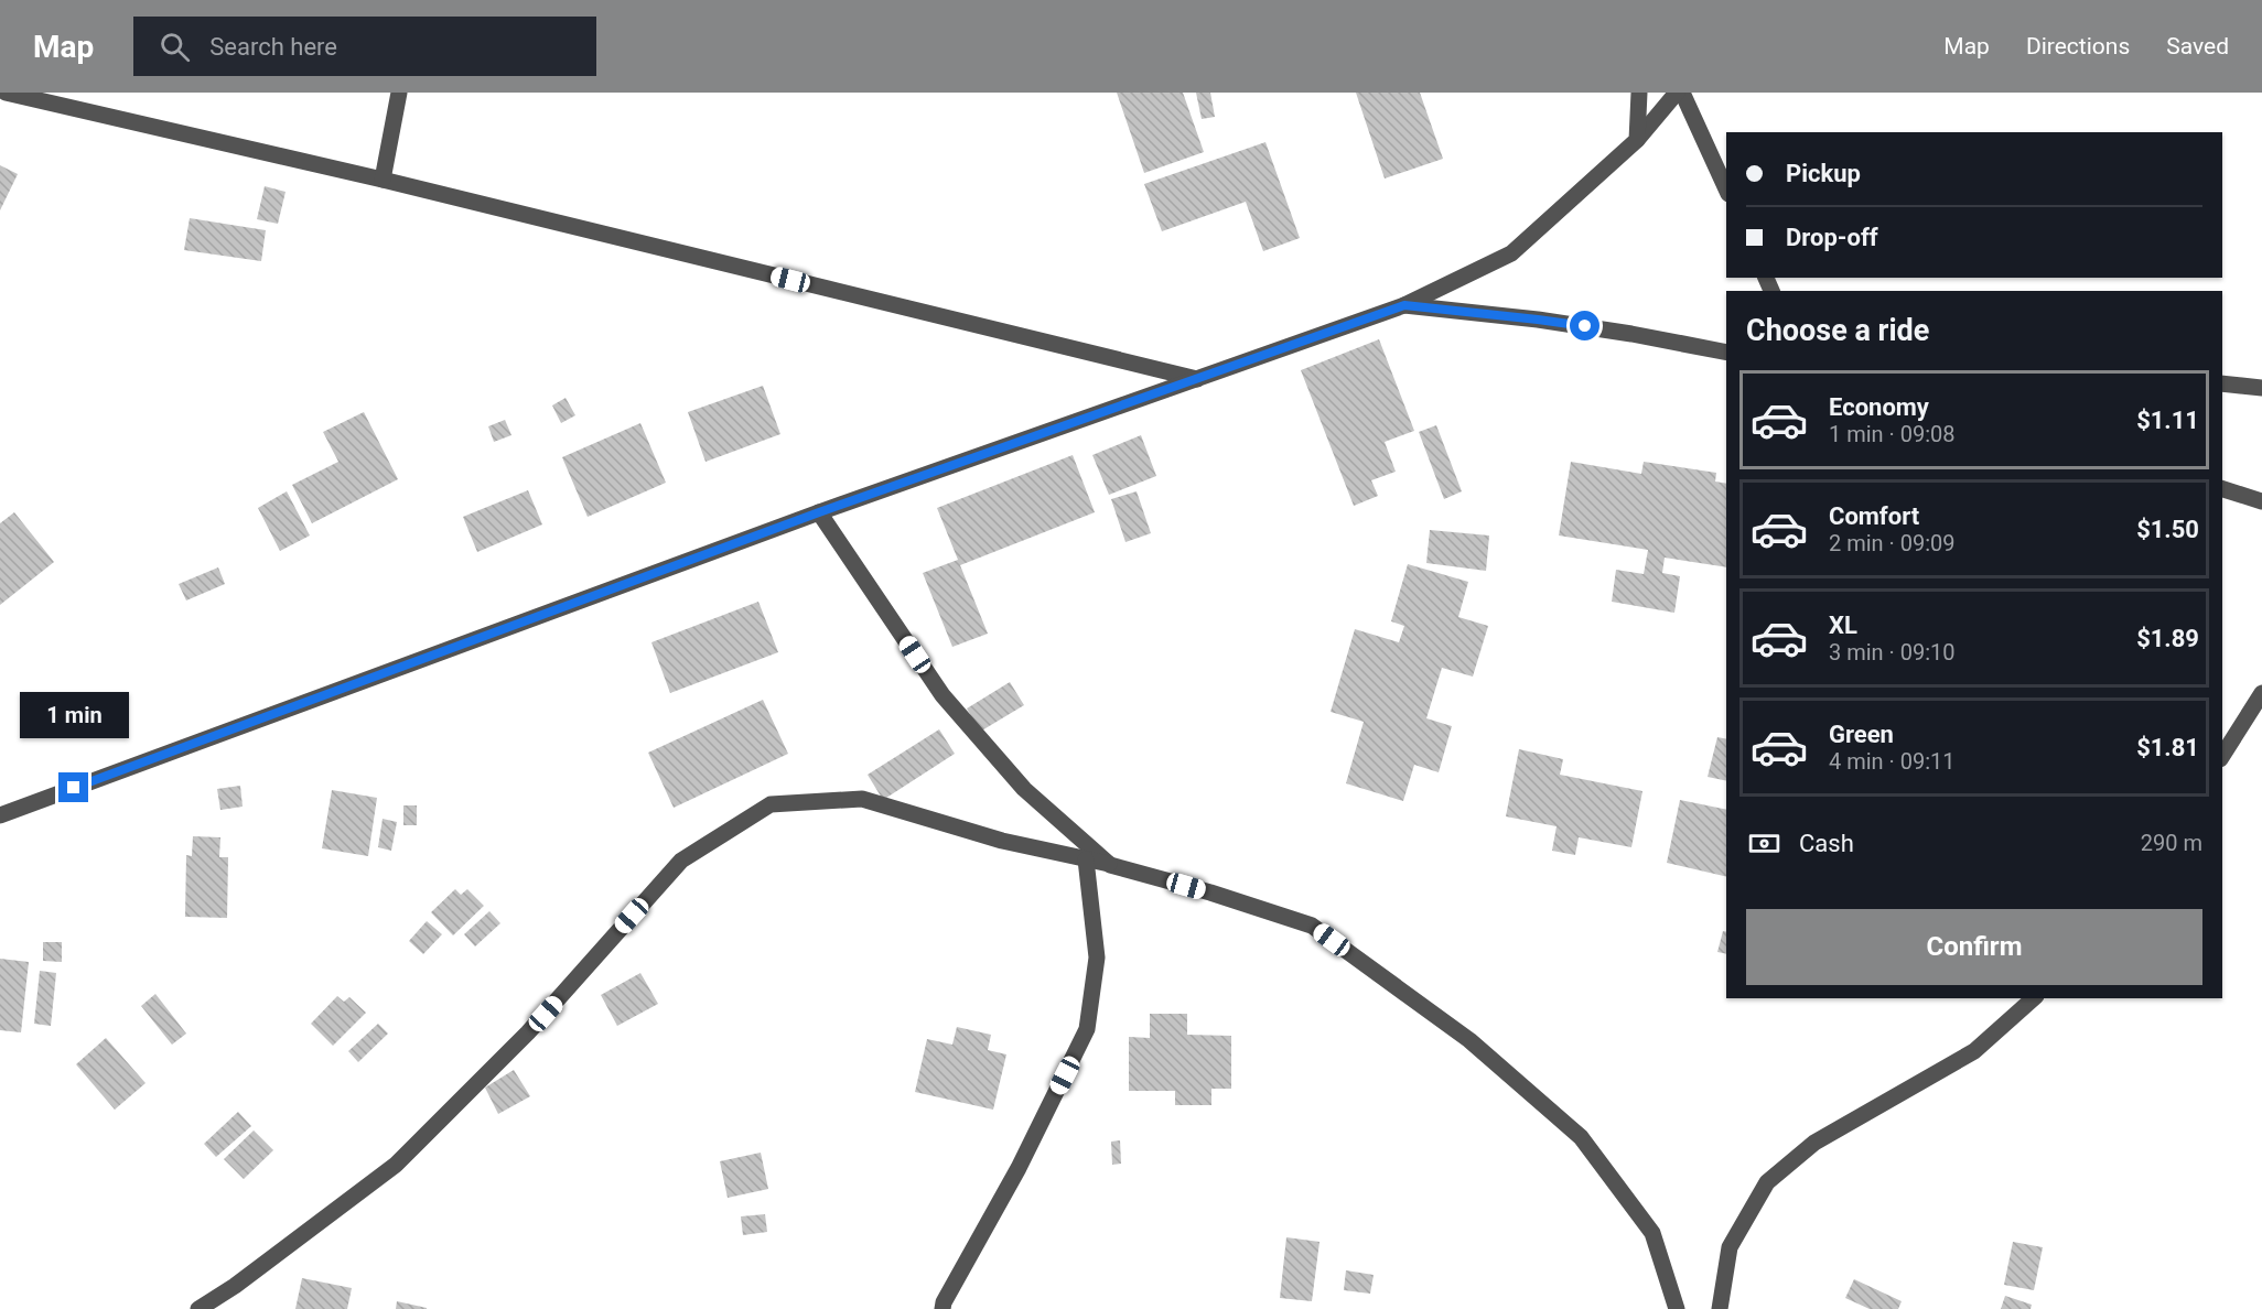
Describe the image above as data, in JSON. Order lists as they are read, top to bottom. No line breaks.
{"page":{"header":"Map","search":"Search here","nav":["Map","Directions","Saved"],"banner":["Pickup","Drop-off"],"heading":"Choose a ride","list":[{"name":"Economy","note":"1 min · 09:08","value":"$1.11"},{"name":"Comfort","note":"2 min · 09:09","value":"$1.50"},{"name":"XL","note":"3 min · 09:10","value":"$1.89"},{"name":"Green","note":"4 min · 09:11","value":"$1.81"}],"bubble":"1 min","pay":["Cash","290 m"],"buttons":"Confirm"}}
